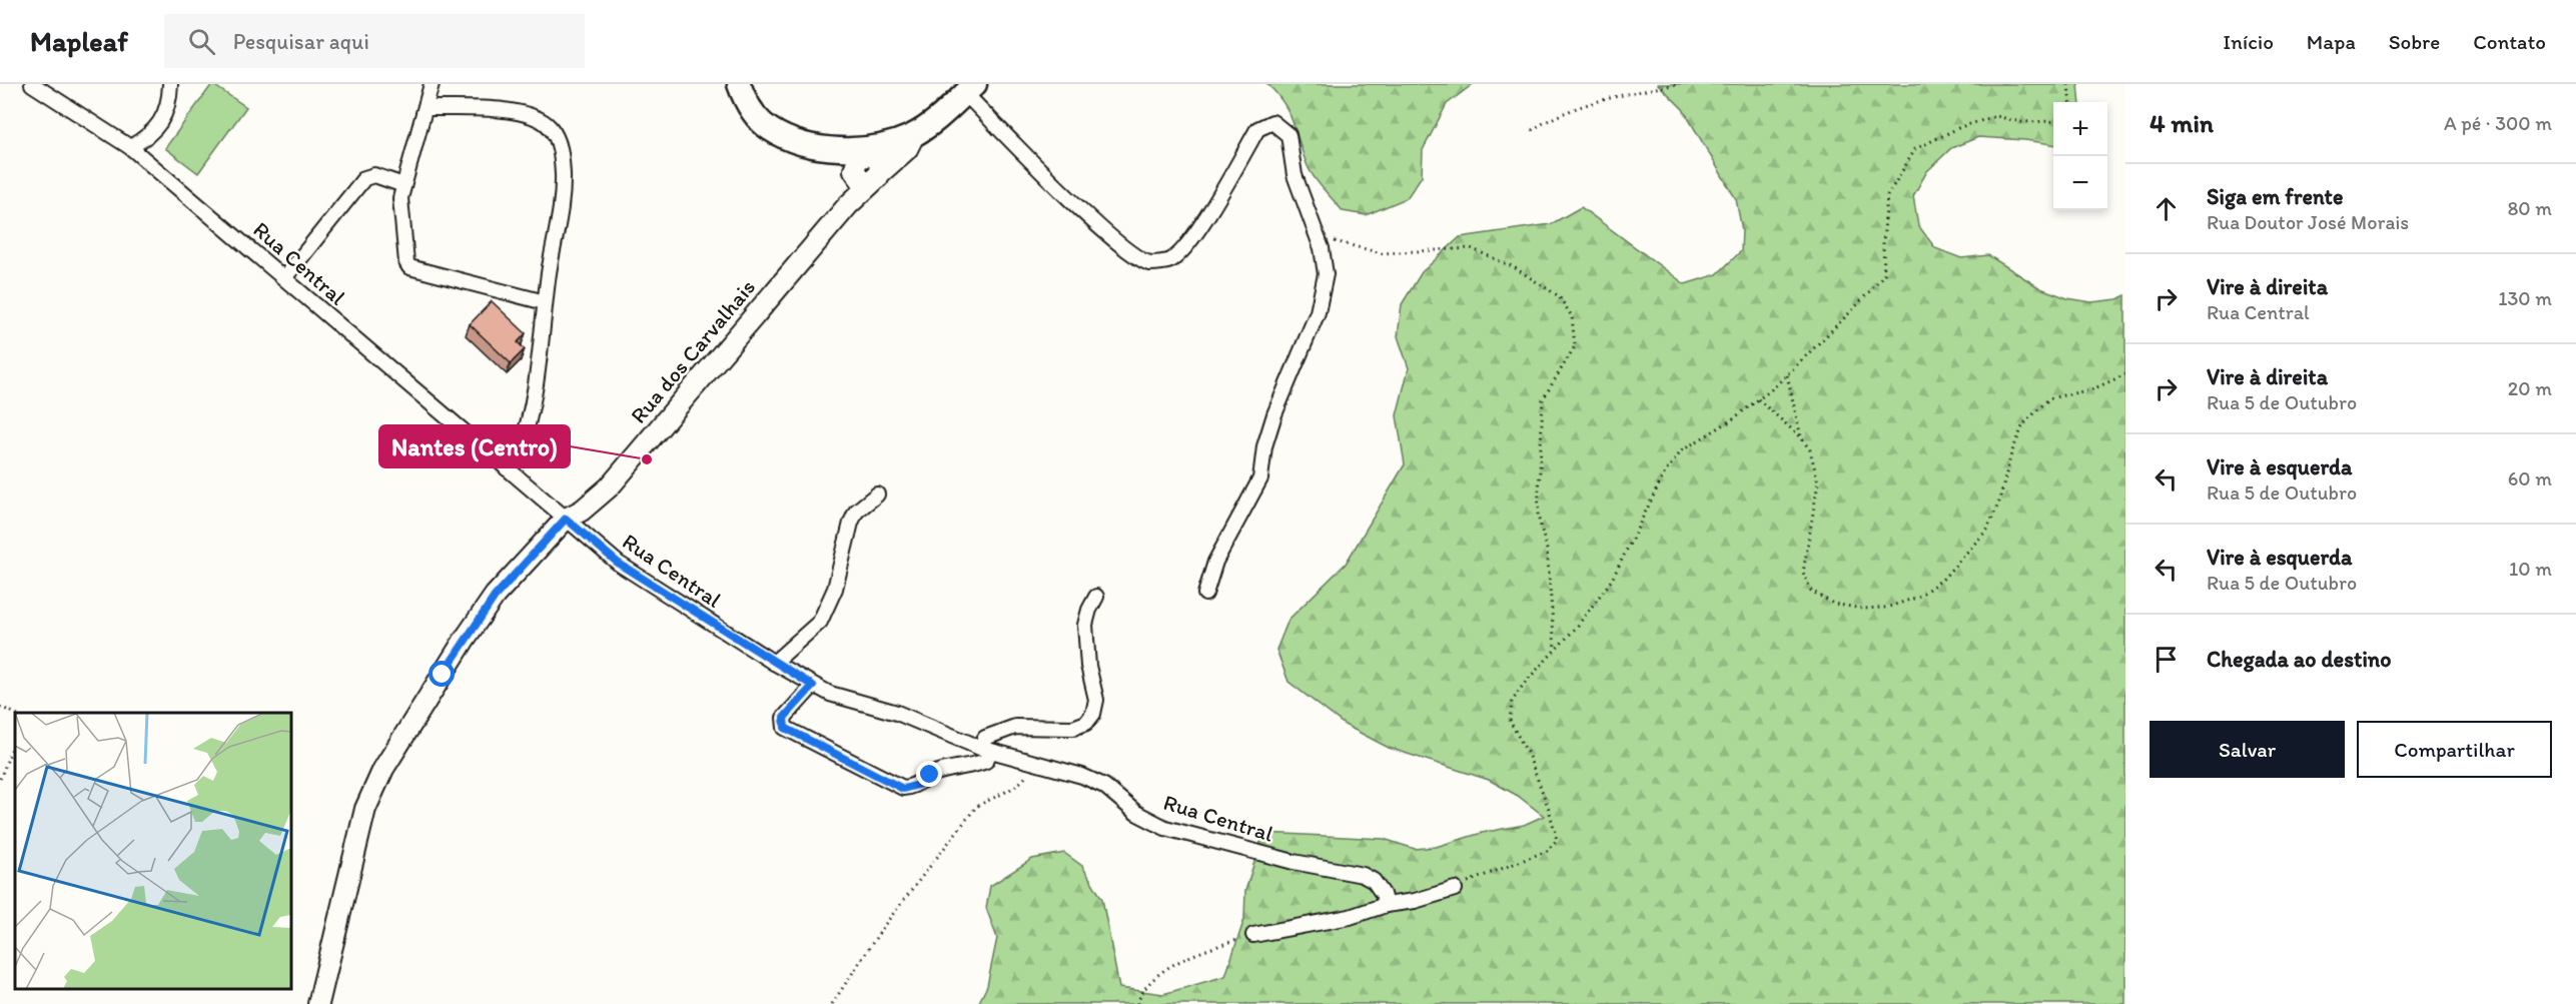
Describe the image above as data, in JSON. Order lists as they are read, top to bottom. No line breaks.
{"streets":{"main road":["Rua dos Carvalhais"],"street":["Rua Central"]},"crossings":[["Rua Central","Rua dos Carvalhais"]],"places":["Nantes (Centro)"],"page":{"header":"Mapleaf","search":"Pesquisar aqui","nav":["Início","Mapa","Sobre","Contato"],"heading":["4 min","A pé · 300 m"],"map_buttons":["+","−"],"list":[["Siga em frente","Rua Doutor José Morais","80 m"],["Vire à direita","Rua Central","130 m"],["Vire à direita","Rua 5 de Outubro","20 m"],["Vire à esquerda","Rua 5 de Outubro","60 m"],["Vire à esquerda","Rua 5 de Outubro","10 m"],"Chegada ao destino"],"buttons":["Salvar","Compartilhar"]}}
